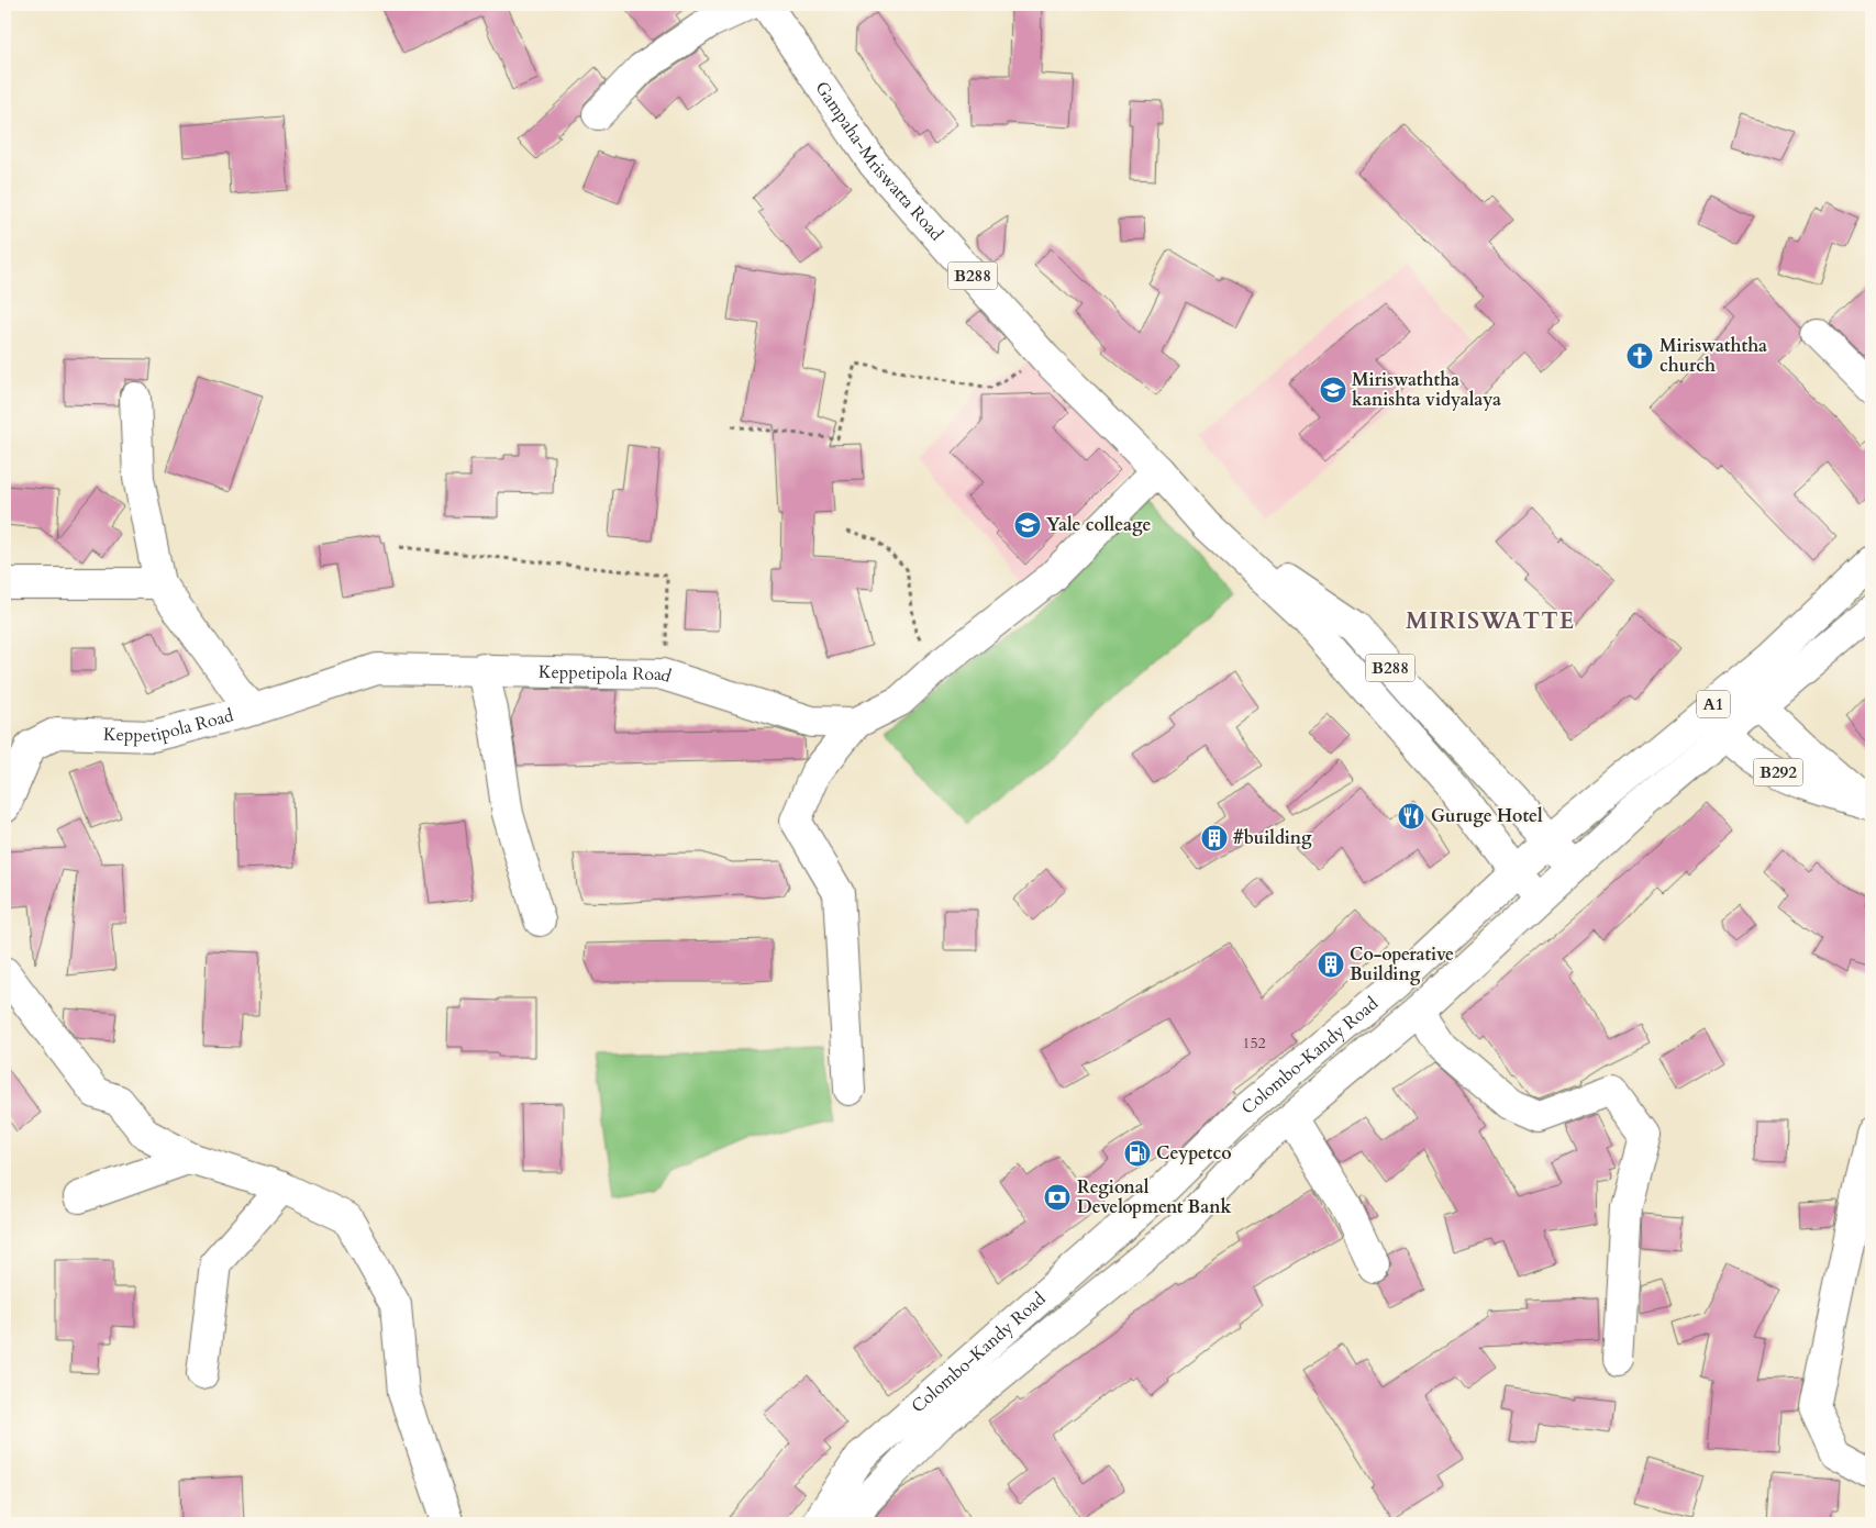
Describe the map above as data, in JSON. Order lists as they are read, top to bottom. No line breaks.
{"streets":{"main road":["Gampaha-Mriswatta Road","B288","Keppetipola Road","A1","B292","Colombo-Kandy Road"]},"crossings":[["Gampaha-Mriswatta Road","Keppetipola Road"],["Gampaha-Mriswatta Road","Colombo-Kandy Road"],["B292","Colombo-Kandy Road"]],"districts":["MIRISWATTE"],"places":{"church":["Miriswaththa church"],"school or university":["Miriswaththa kanishta vidyalaya","Yale colleage"],"restaurant":["Guruge Hotel"],"building":["#building","Co-operative Building"],"fuel station":["Ceypetco"],"bank":["Regional Development Bank"]},"house_numbers":["152"]}
